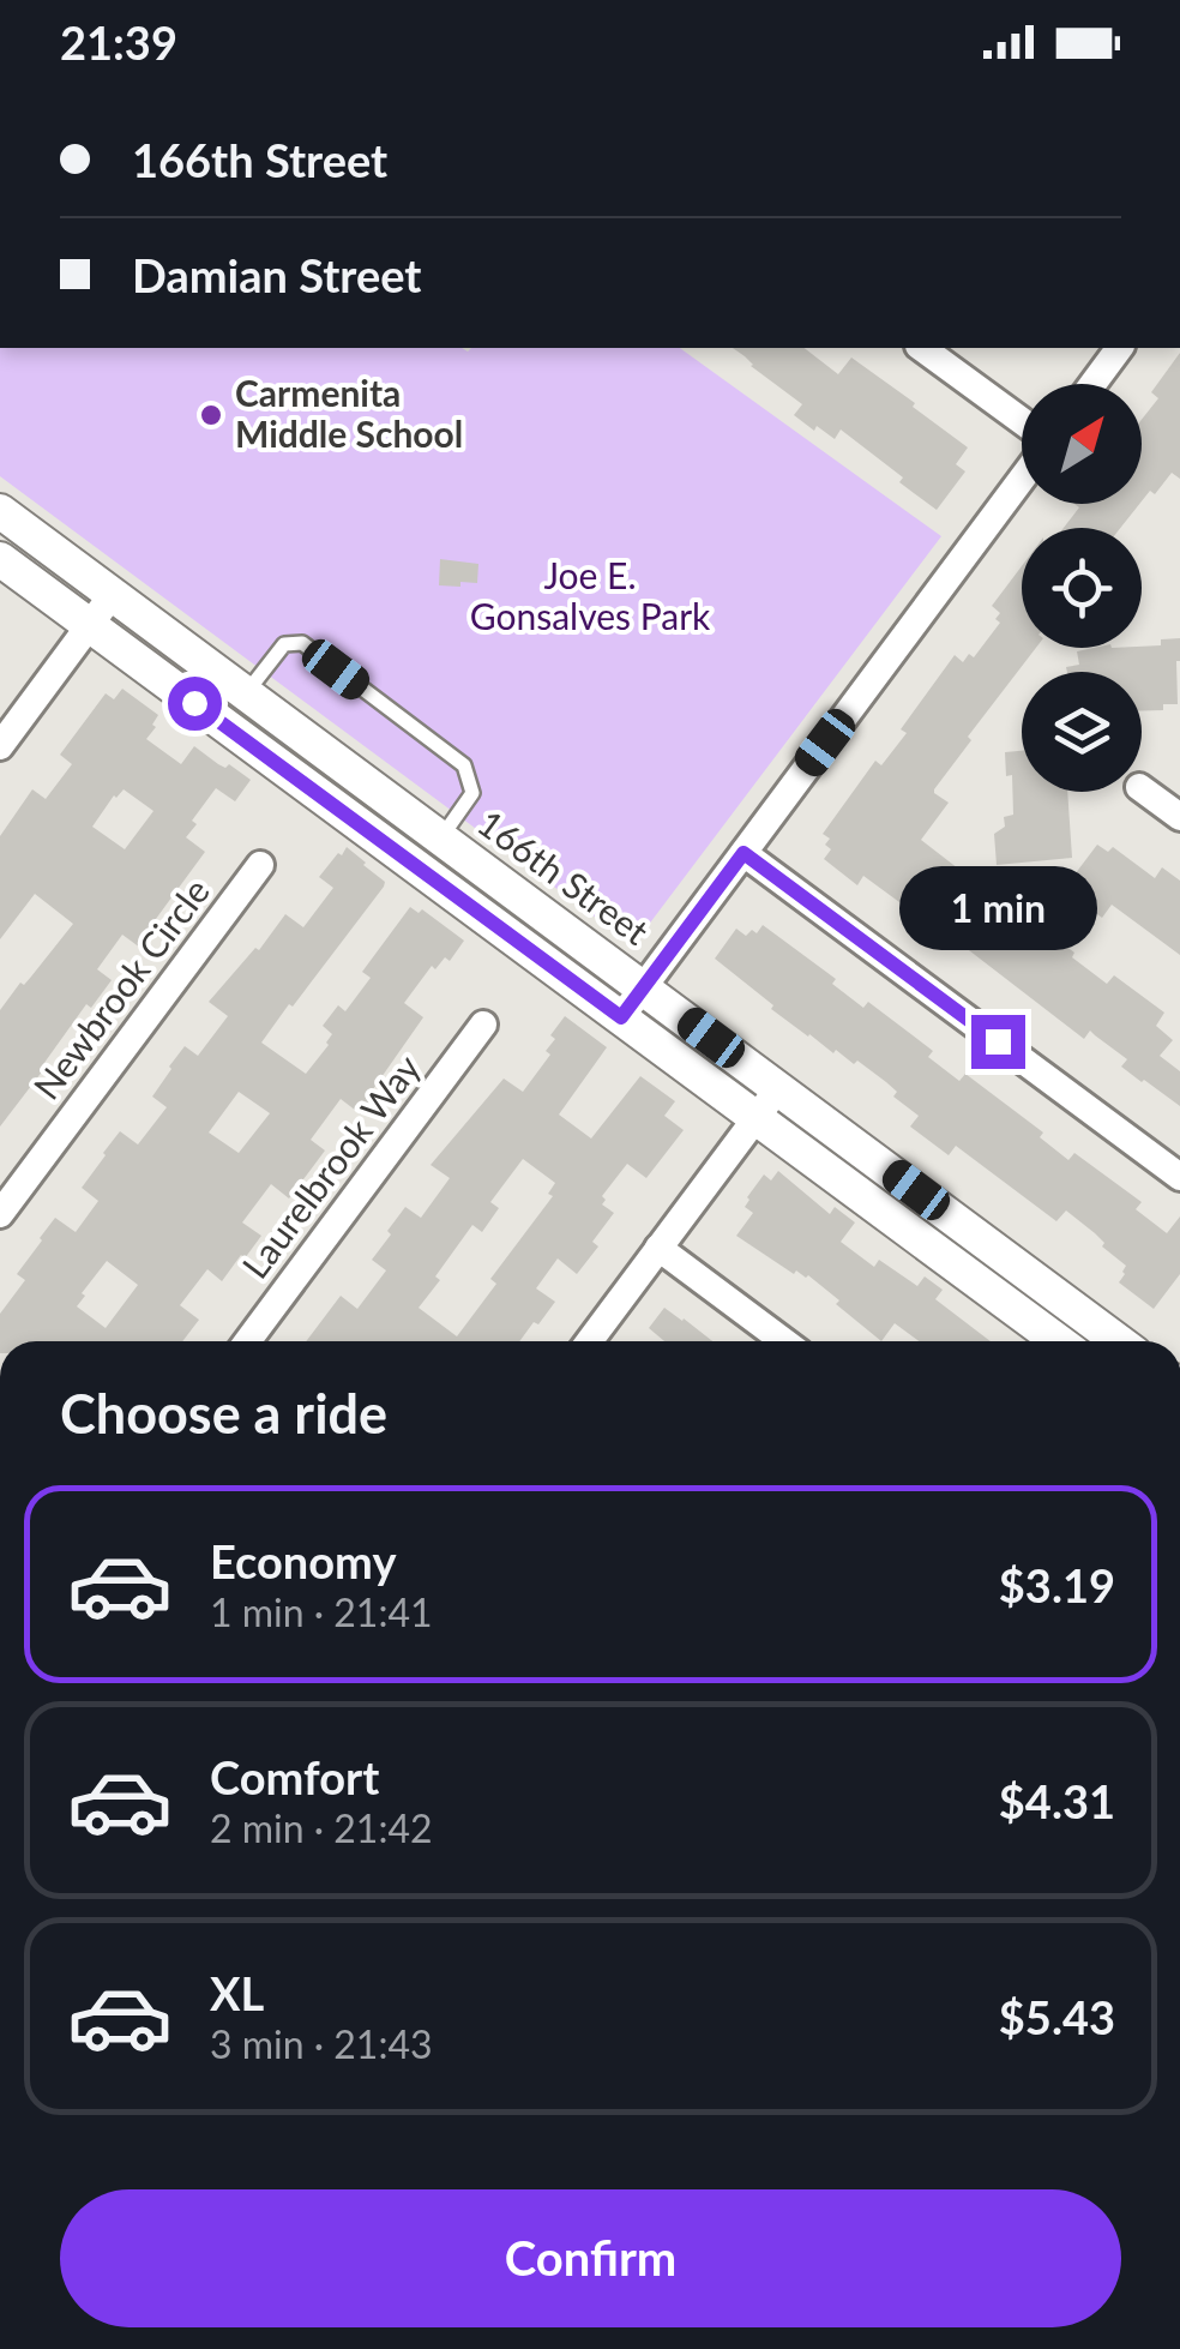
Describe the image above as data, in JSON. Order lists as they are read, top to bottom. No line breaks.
{"streets":{"street":["166th Street","Newbrook Circle","Laurelbrook Way"]},"parks":["Joe E. Gonsalves Park"],"places":["Carmenita Middle School"],"north":"top right","page":{"status":"21:39","banner":["166th Street","Damian Street"],"bubble":"1 min","heading":"Choose a ride","list":[{"name":"Economy","note":"1 min · 21:41","value":"$3.19"},{"name":"Comfort","note":"2 min · 21:42","value":"$4.31"},{"name":"XL","note":"3 min · 21:43","value":"$5.43"}],"buttons":"Confirm"}}
